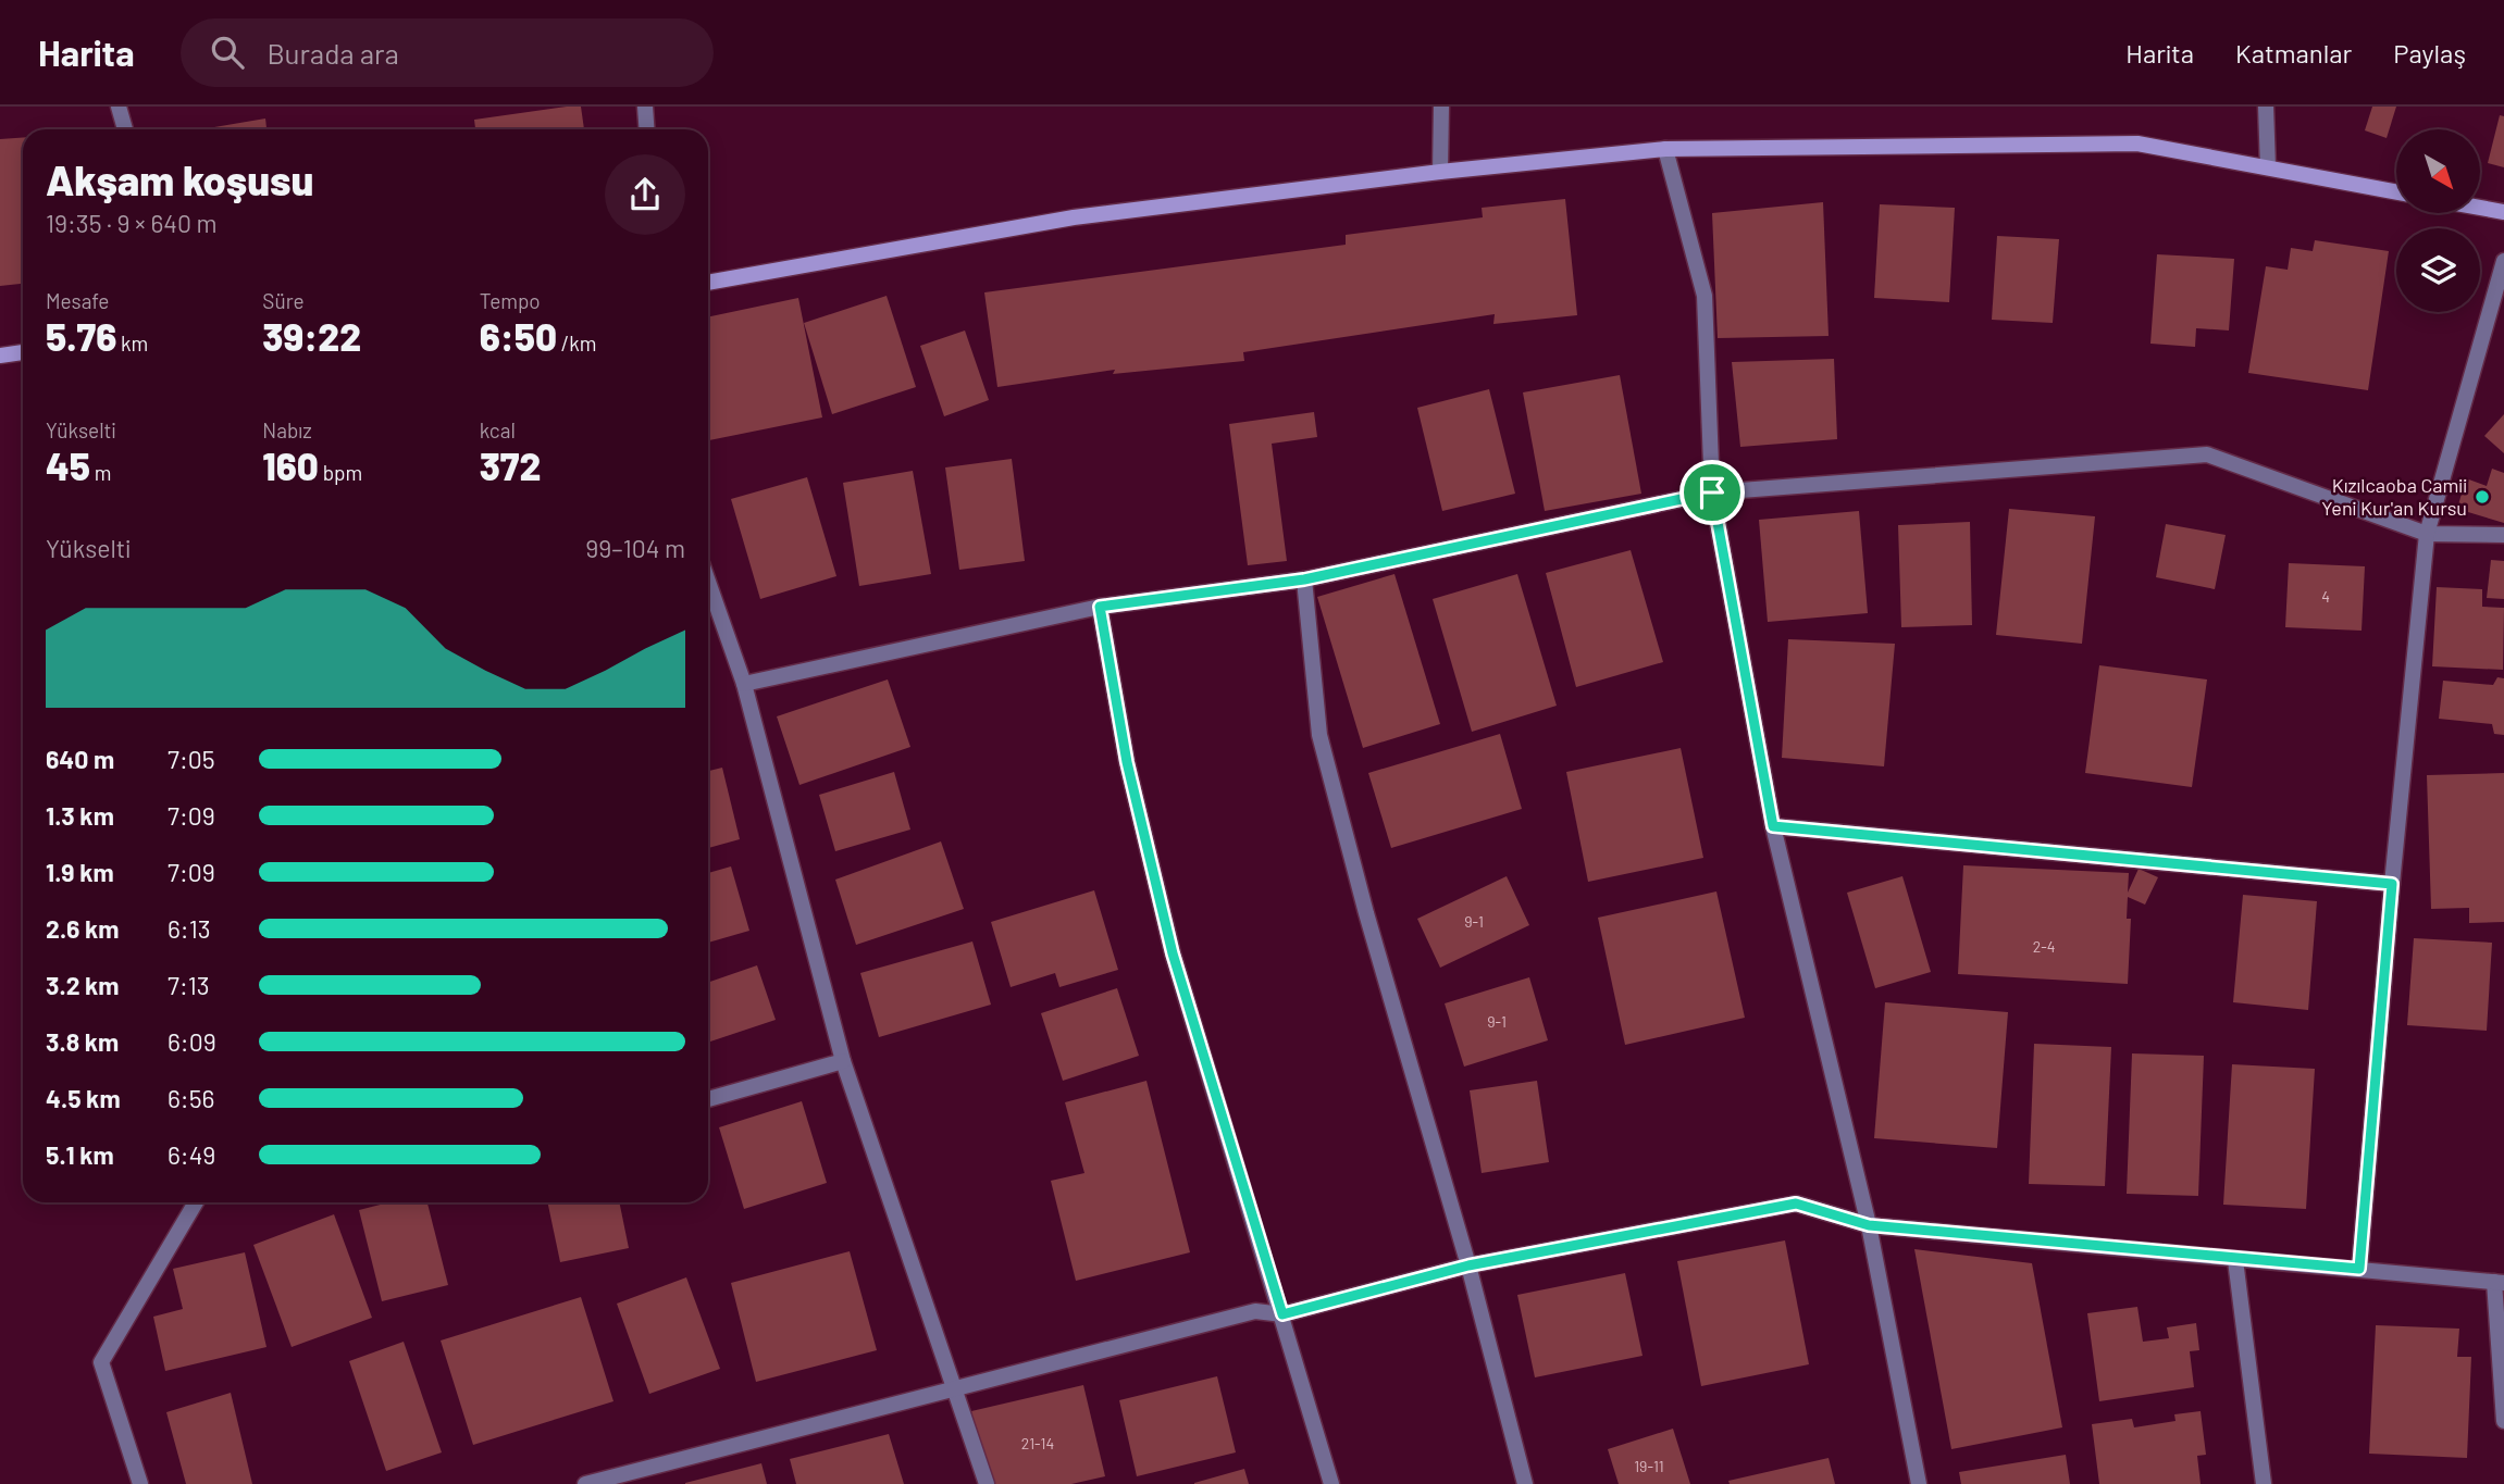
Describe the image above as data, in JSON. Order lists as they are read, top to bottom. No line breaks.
{"places":["Kızılcaoba Camii Yeni Kur'an Kursu"],"house_numbers":["4","9-1","2-4","9-1","21-14","19-11"],"north":"bottom right","page":{"header":"Harita","search":"Burada ara","nav":["Harita","Katmanlar","Paylaş"],"heading":["Akşam koşusu","19:35 · 9 × 640 m"],"stats":[["Mesafe","5.76 km"],["Süre","39:22"],["Tempo","6:50 /km"],["Yükselti","45 m"],["Nabız","160 bpm"],["kcal","372"]],"chart":["Yükselti","99–104 m"],"list":[{"name":"640 m","note":"7:05"},{"name":"1.3 km","note":"7:09"},{"name":"1.9 km","note":"7:09"},{"name":"2.6 km","note":"6:13"},{"name":"3.2 km","note":"7:13"},{"name":"3.8 km","note":"6:09"},{"name":"4.5 km","note":"6:56"},{"name":"5.1 km","note":"6:49"}]}}
